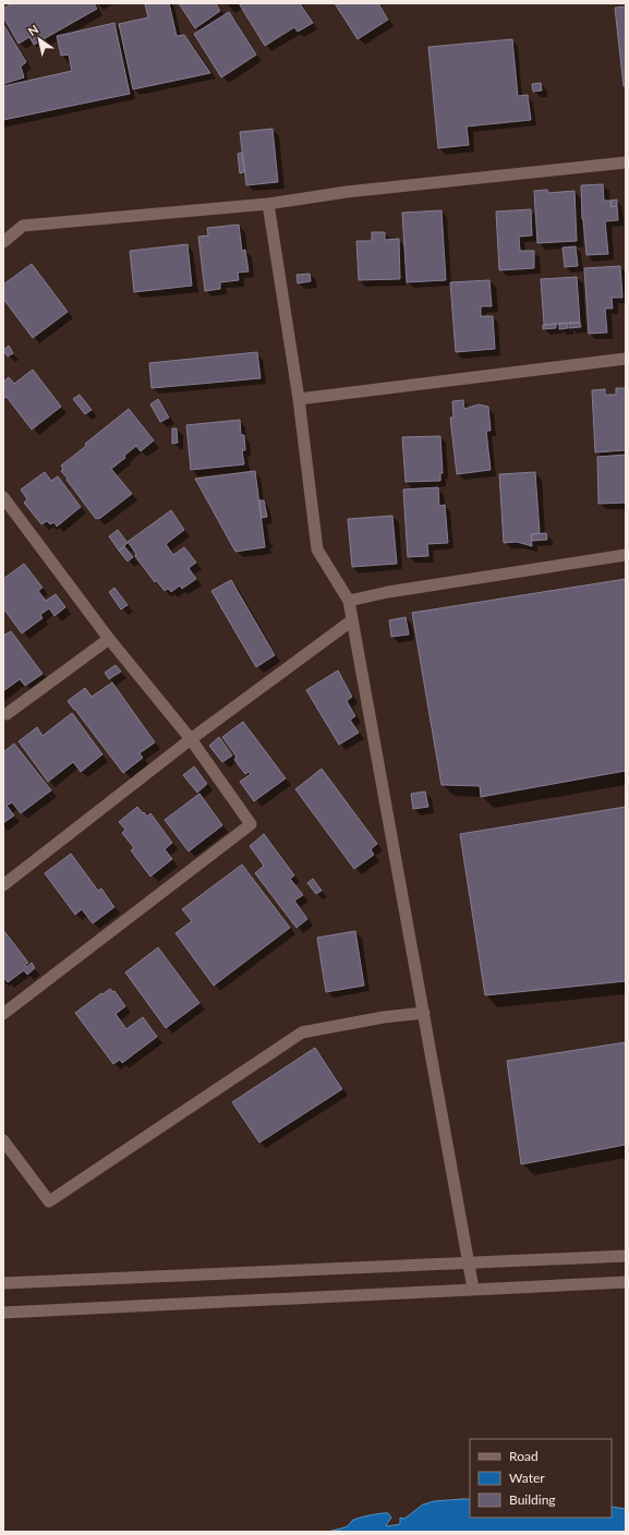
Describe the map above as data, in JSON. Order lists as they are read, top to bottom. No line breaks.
{"legend":["Road","Water","Building"],"north":"top left"}
